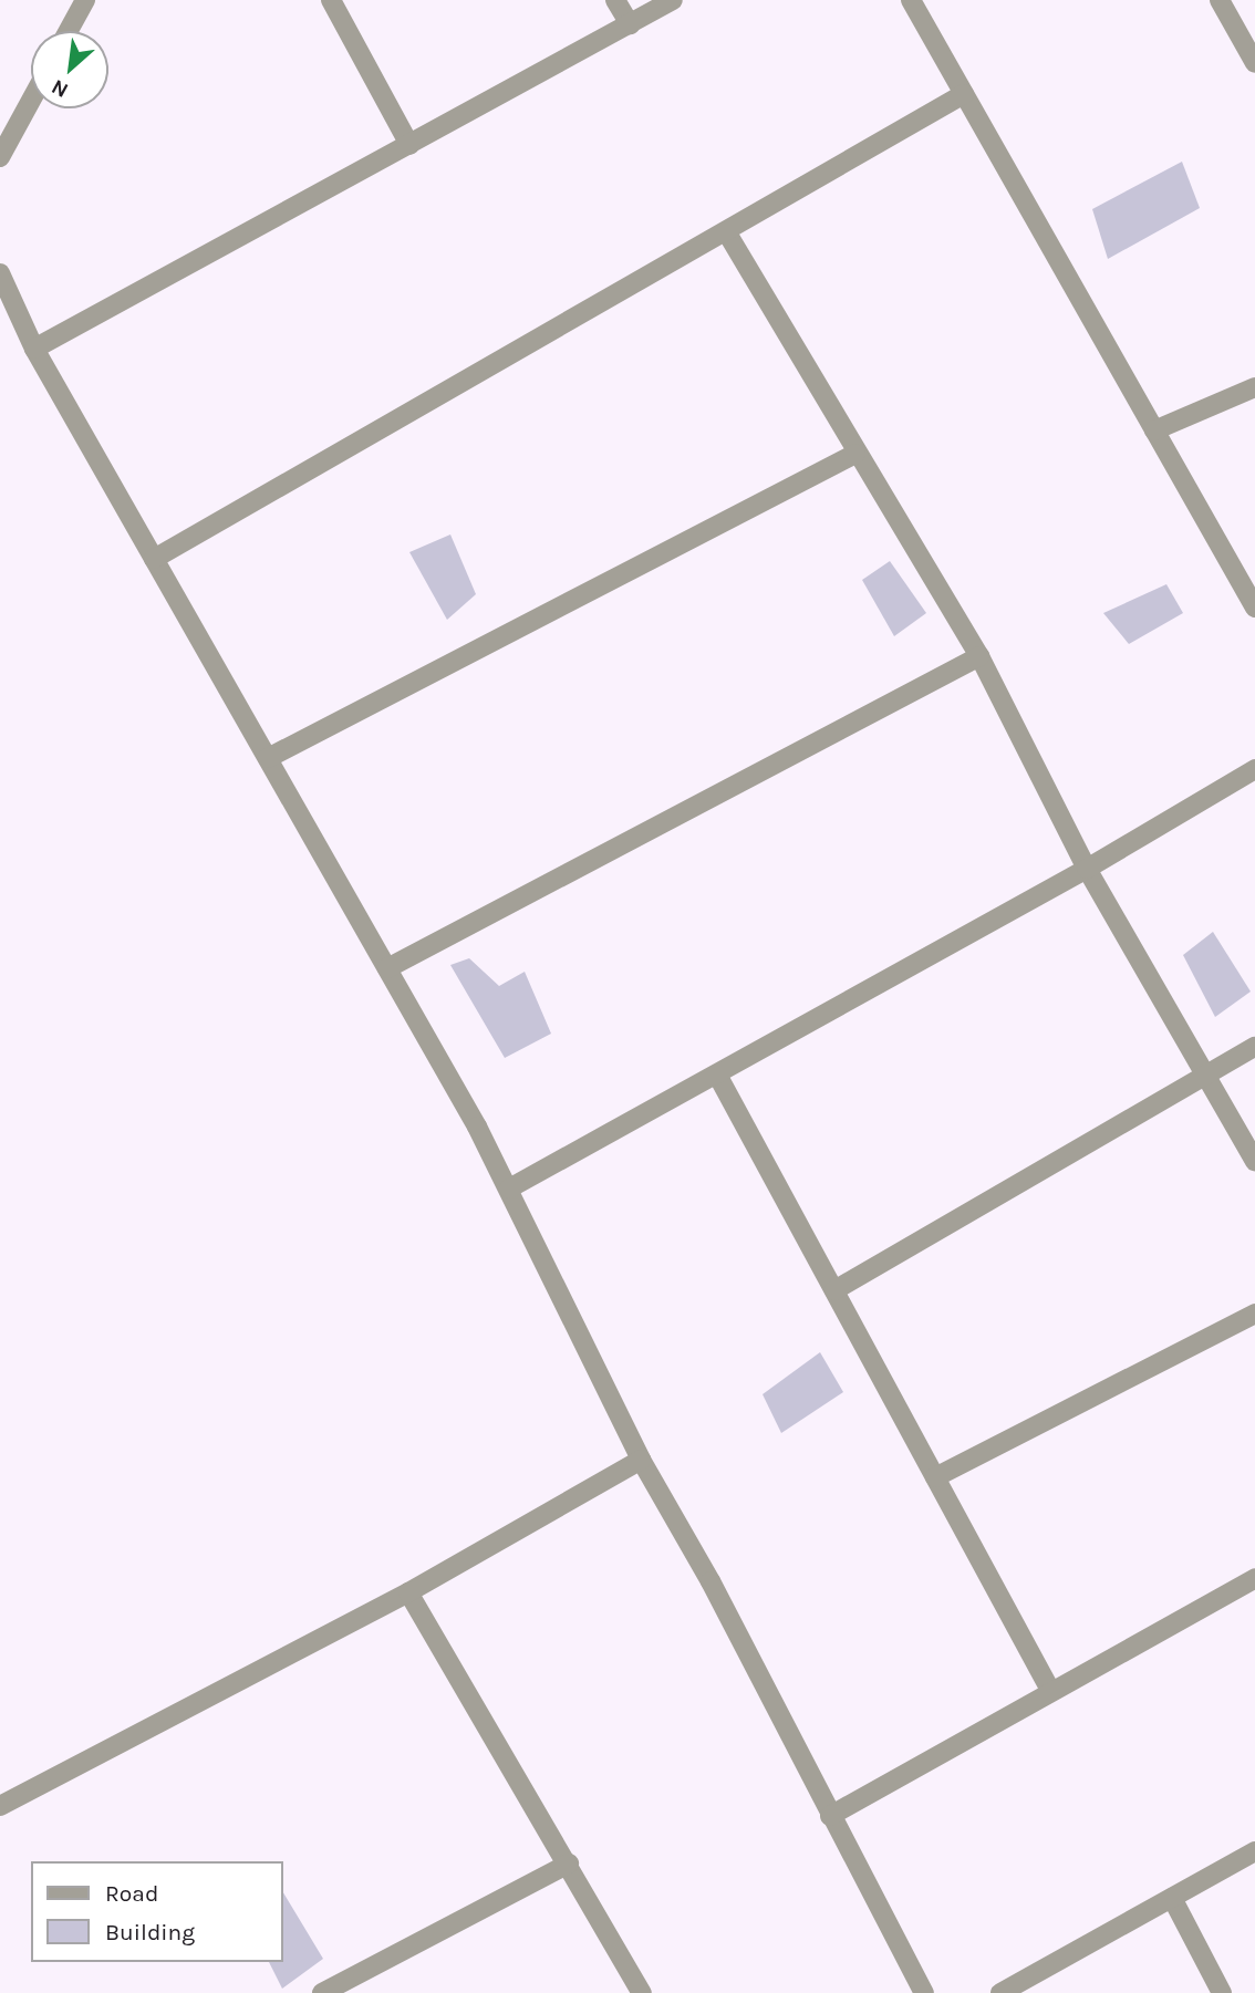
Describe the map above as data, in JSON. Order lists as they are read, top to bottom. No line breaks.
{"legend":["Road","Building"],"north":"bottom left"}
